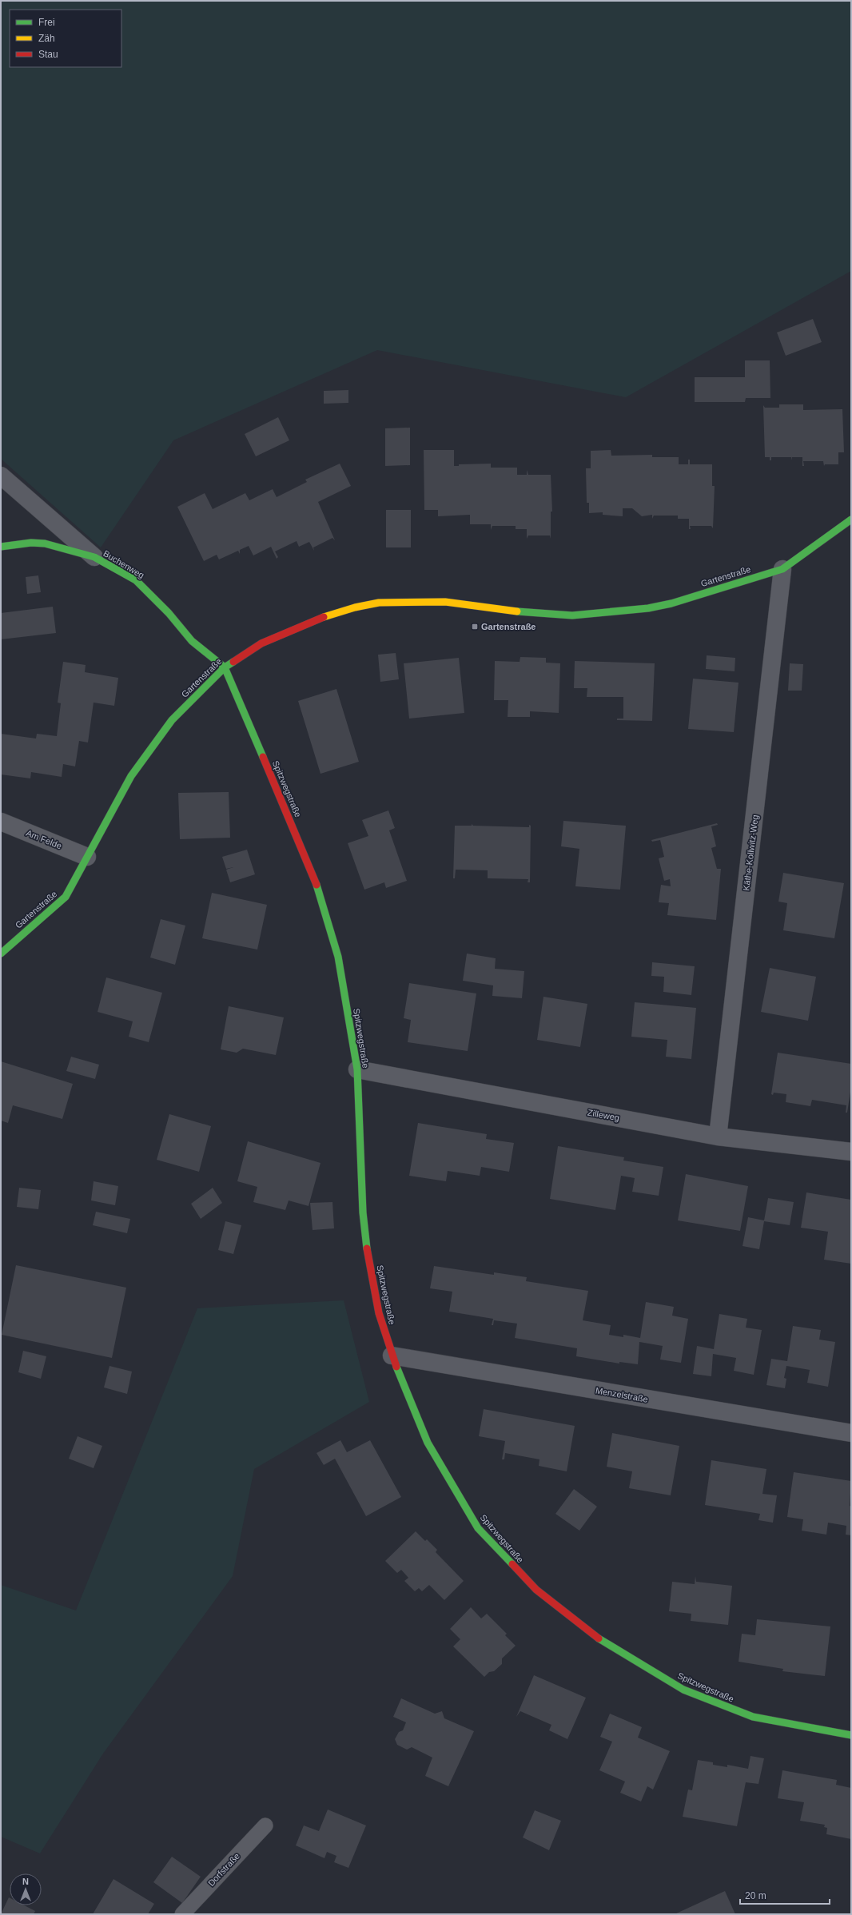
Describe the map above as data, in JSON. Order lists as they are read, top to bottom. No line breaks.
{"streets":{"street":["Buchenweg","Gartenstraße","Spitzwegstraße","Am Felde","Käthe-Kollwitz-Weg","Zilleweg","Menzelstraße"],"lane":["Dorfstraße"]},"crossings":[["Buchenweg","Gartenstraße"],["Buchenweg","Spitzwegstraße"],["Gartenstraße","Spitzwegstraße"],["Gartenstraße","Am Felde"],["Gartenstraße","Käthe-Kollwitz-Weg"],["Spitzwegstraße","Zilleweg"],["Spitzwegstraße","Menzelstraße"],["Käthe-Kollwitz-Weg","Zilleweg"]],"places":{"transit":["Gartenstraße"]},"legend":["Frei","Zäh","Stau"],"scale_bar":"20 m","north":"top"}
